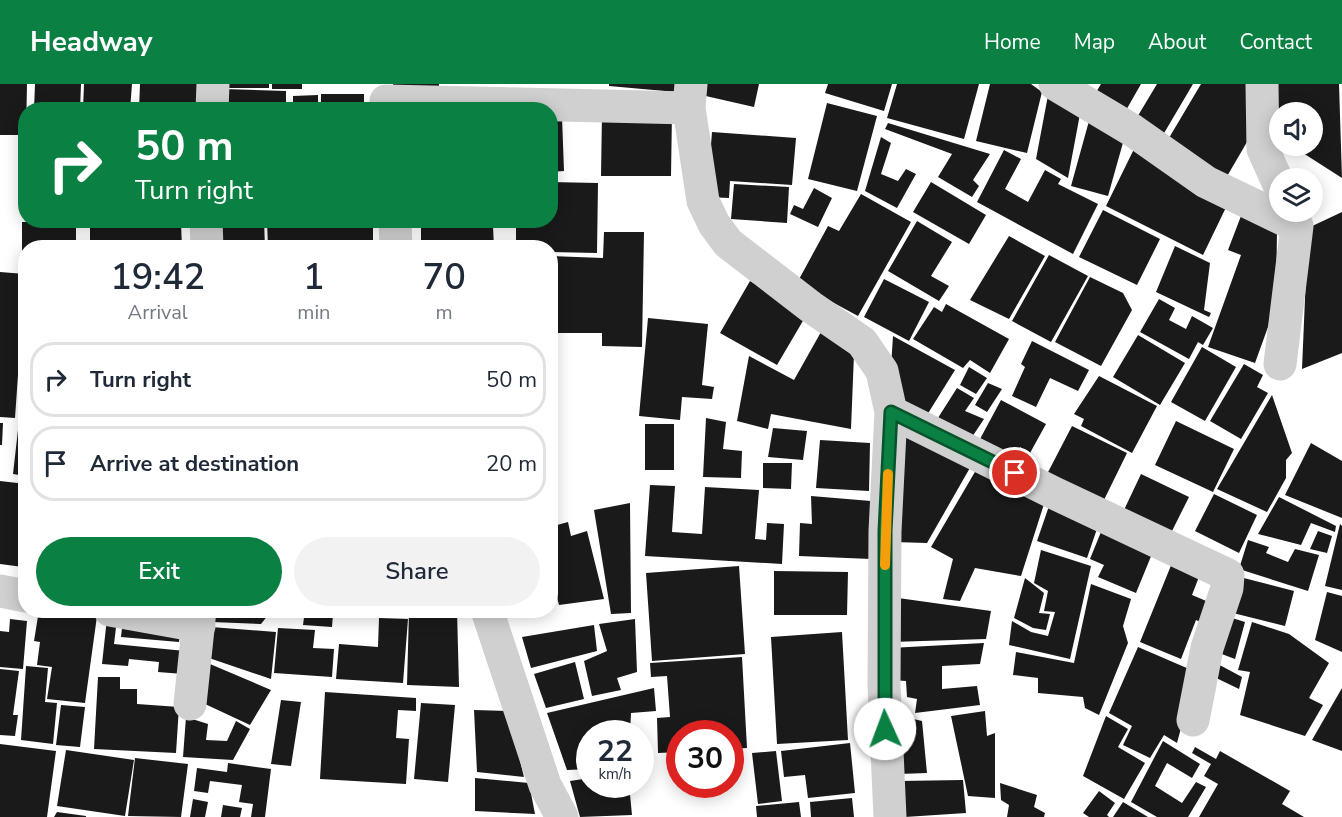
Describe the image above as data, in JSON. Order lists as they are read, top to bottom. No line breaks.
{"page":{"header":"Headway","nav":["Home","Map","About","Contact"],"turn":["50 m","Turn right"],"eta":["19:42","Arrival","1","min","70","m"],"list":[{"name":"Turn right","value":"50 m"},{"name":"Arrive at destination","value":"20 m"}],"buttons":["Exit","Share"],"speed":"22 km/h","limit":"30"}}
